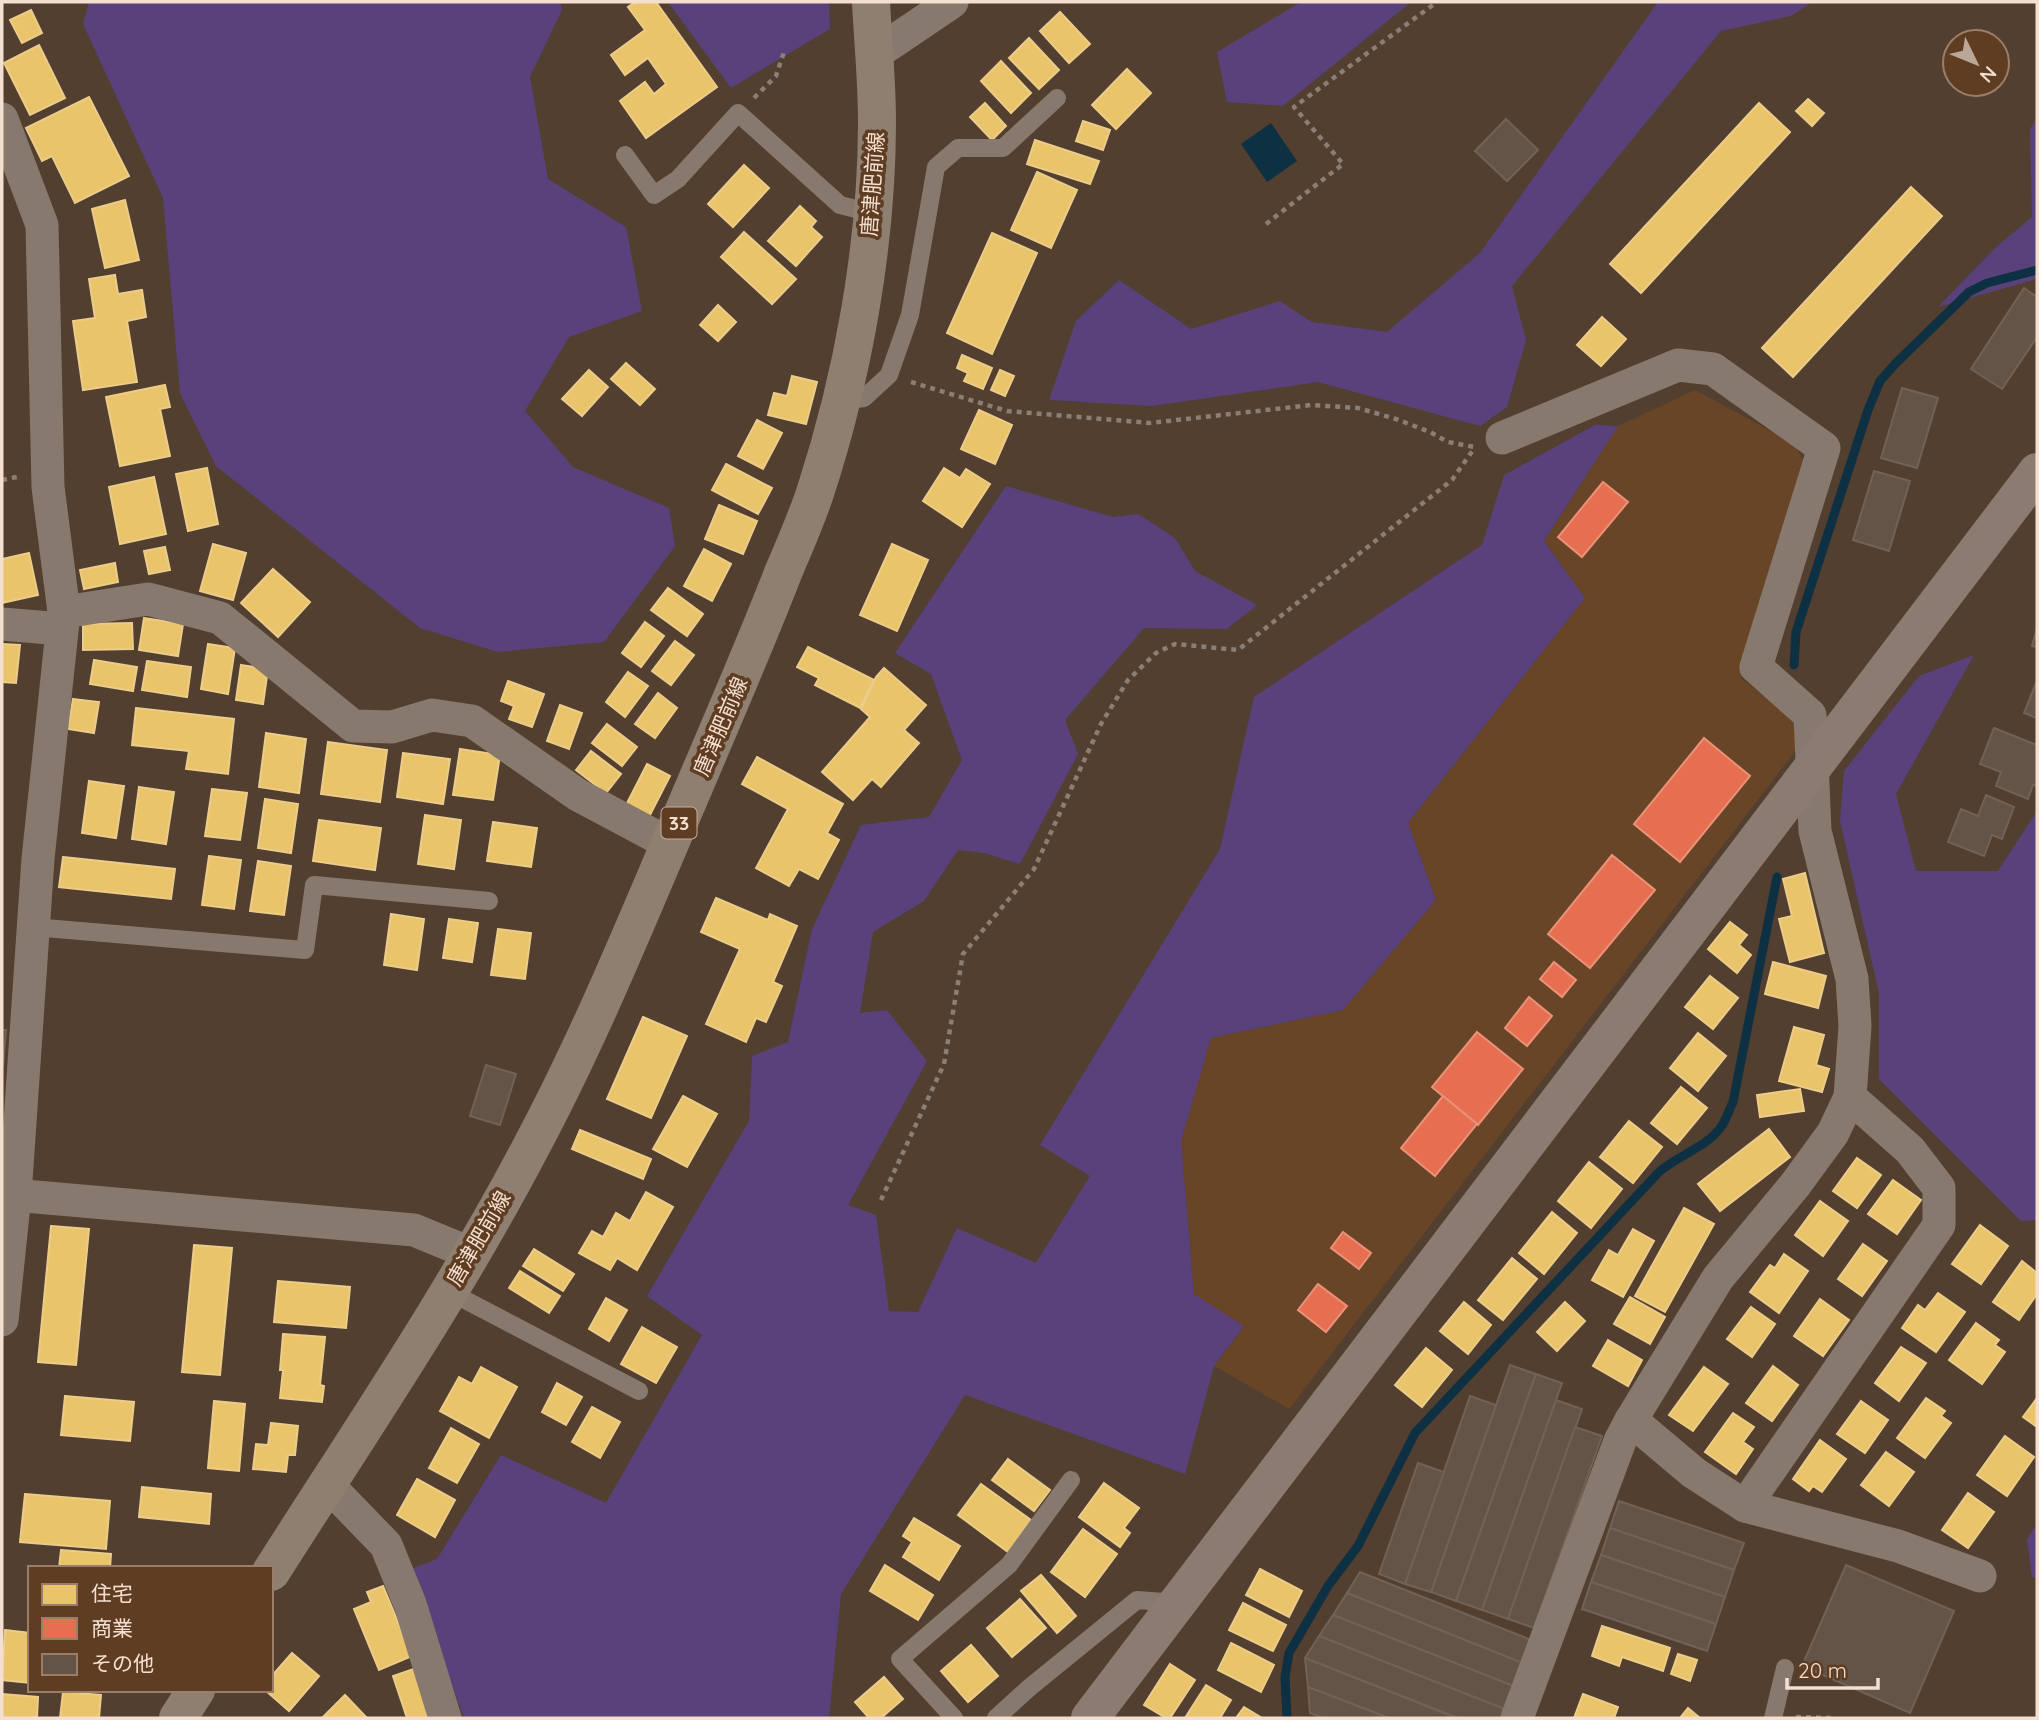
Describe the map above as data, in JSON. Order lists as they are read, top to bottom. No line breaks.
{"streets":{"main road":["唐津肥前線","33"]},"legend":["住宅","商業","その他"],"scale_bar":"20 m","north":"bottom right"}
